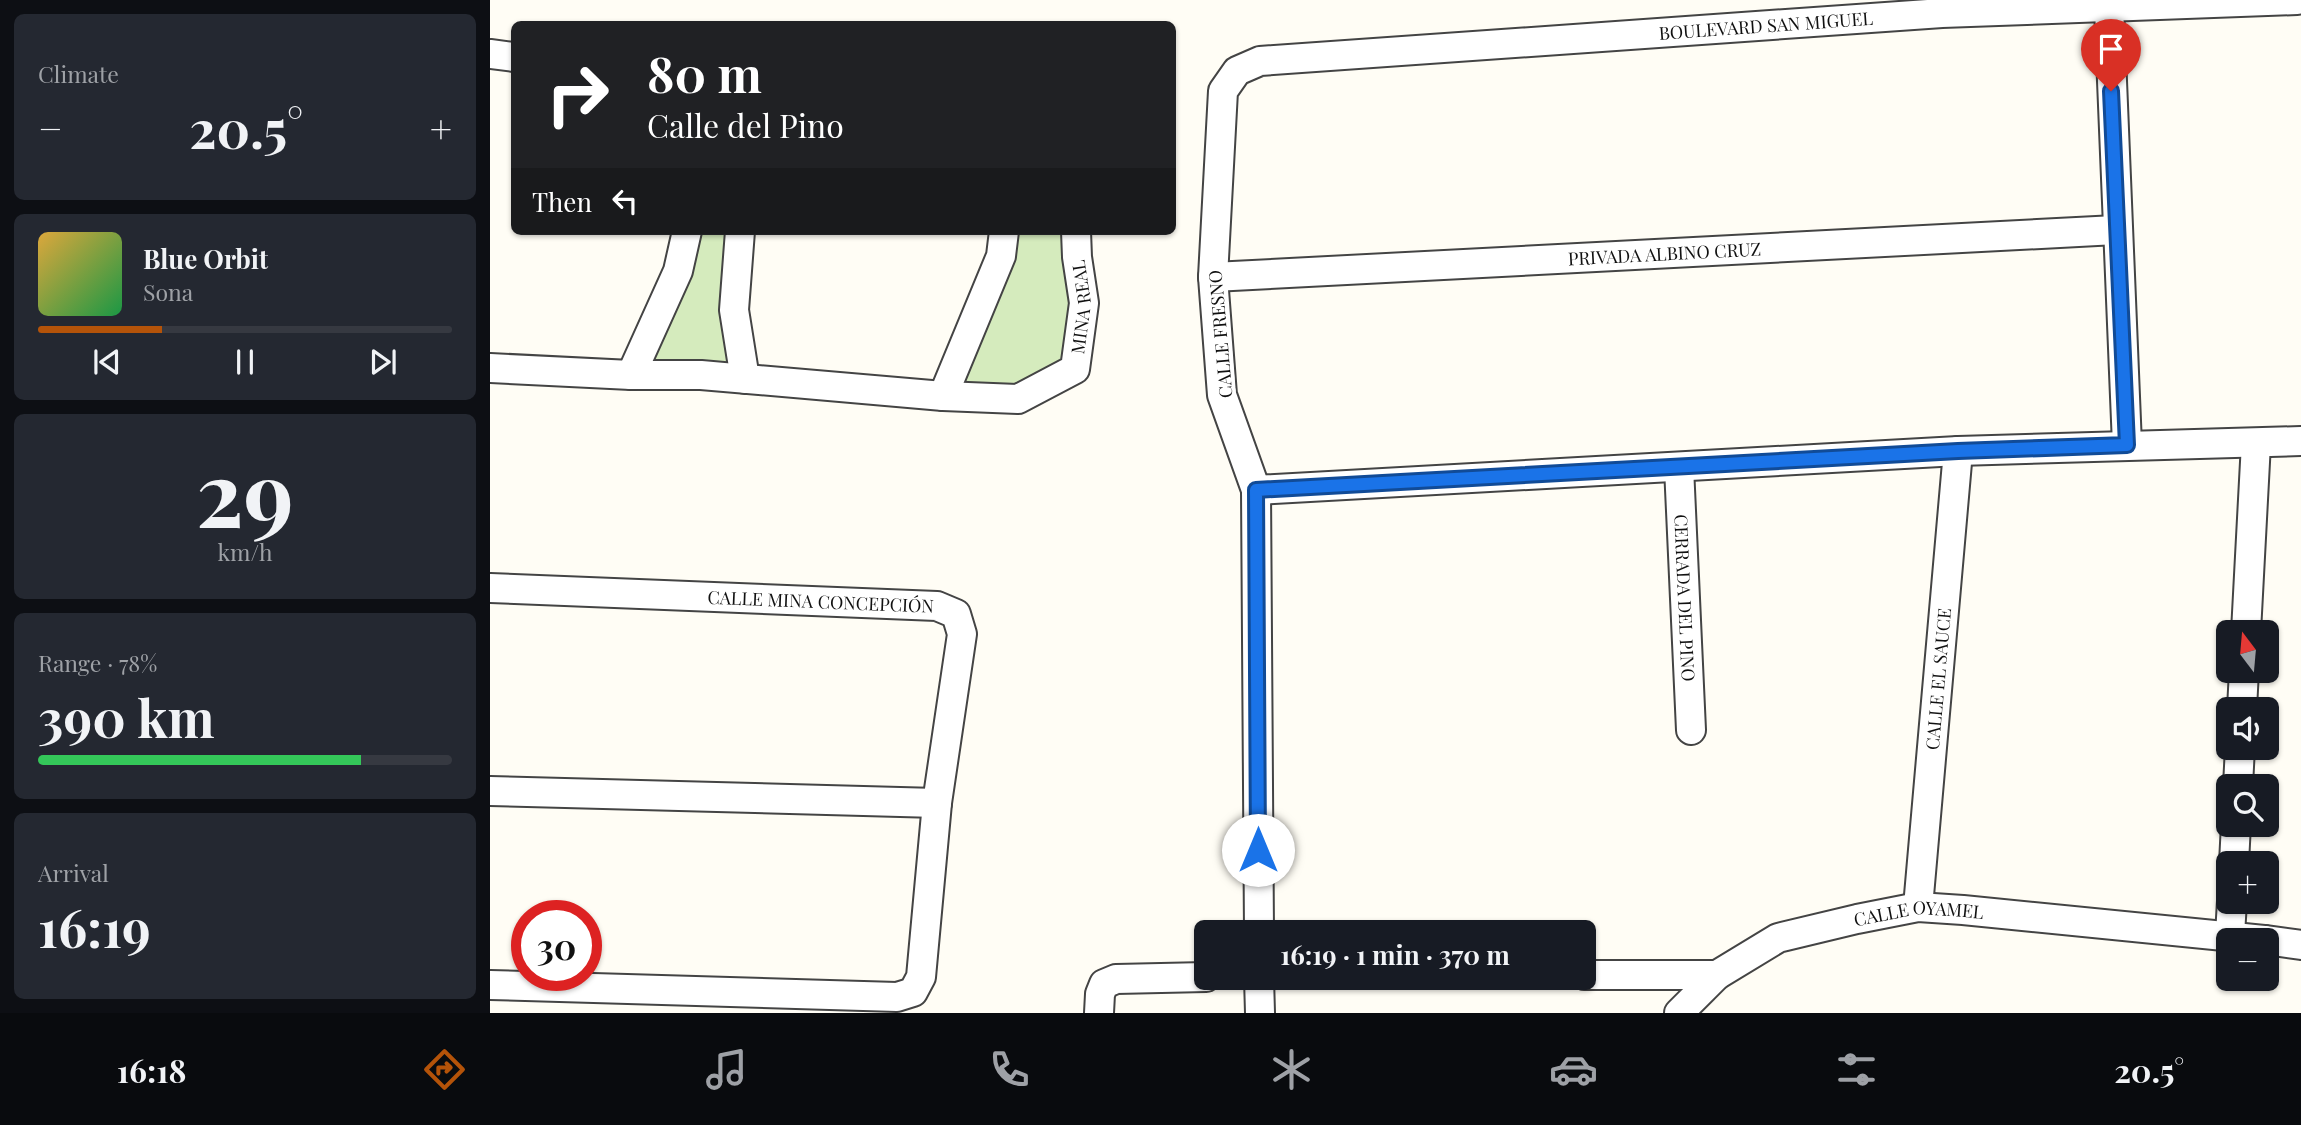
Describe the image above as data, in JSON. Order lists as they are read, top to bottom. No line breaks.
{"streets":{"street":["BOULEVARD SAN MIGUEL","PRIVADA ALBINO CRUZ","MINA REAL","CALLE FRESNO","CERRADA DEL PINO","CALLE MINA CONCEPCIÓN","CALLE EL SAUCE","CALLE OYAMEL"]},"crossings":[["BOULEVARD SAN MIGUEL","CALLE FRESNO"],["PRIVADA ALBINO CRUZ","CALLE FRESNO"],["CALLE EL SAUCE","CALLE OYAMEL"]],"north":"top","page":{"tile":["Climate",["29","km/h"],["Range · 78%","390 km"],["Arrival","16:19"]],"turn":["80 m","Calle del Pino"],"heat":["−","20.5°","+"],"then":"Then","song":["Blue Orbit","Sona"],"map_buttons":["+","−"],"limit":"30","trip":"16:19 · 1 min · 370 m","tabs":["16:18","20.5°"]}}
